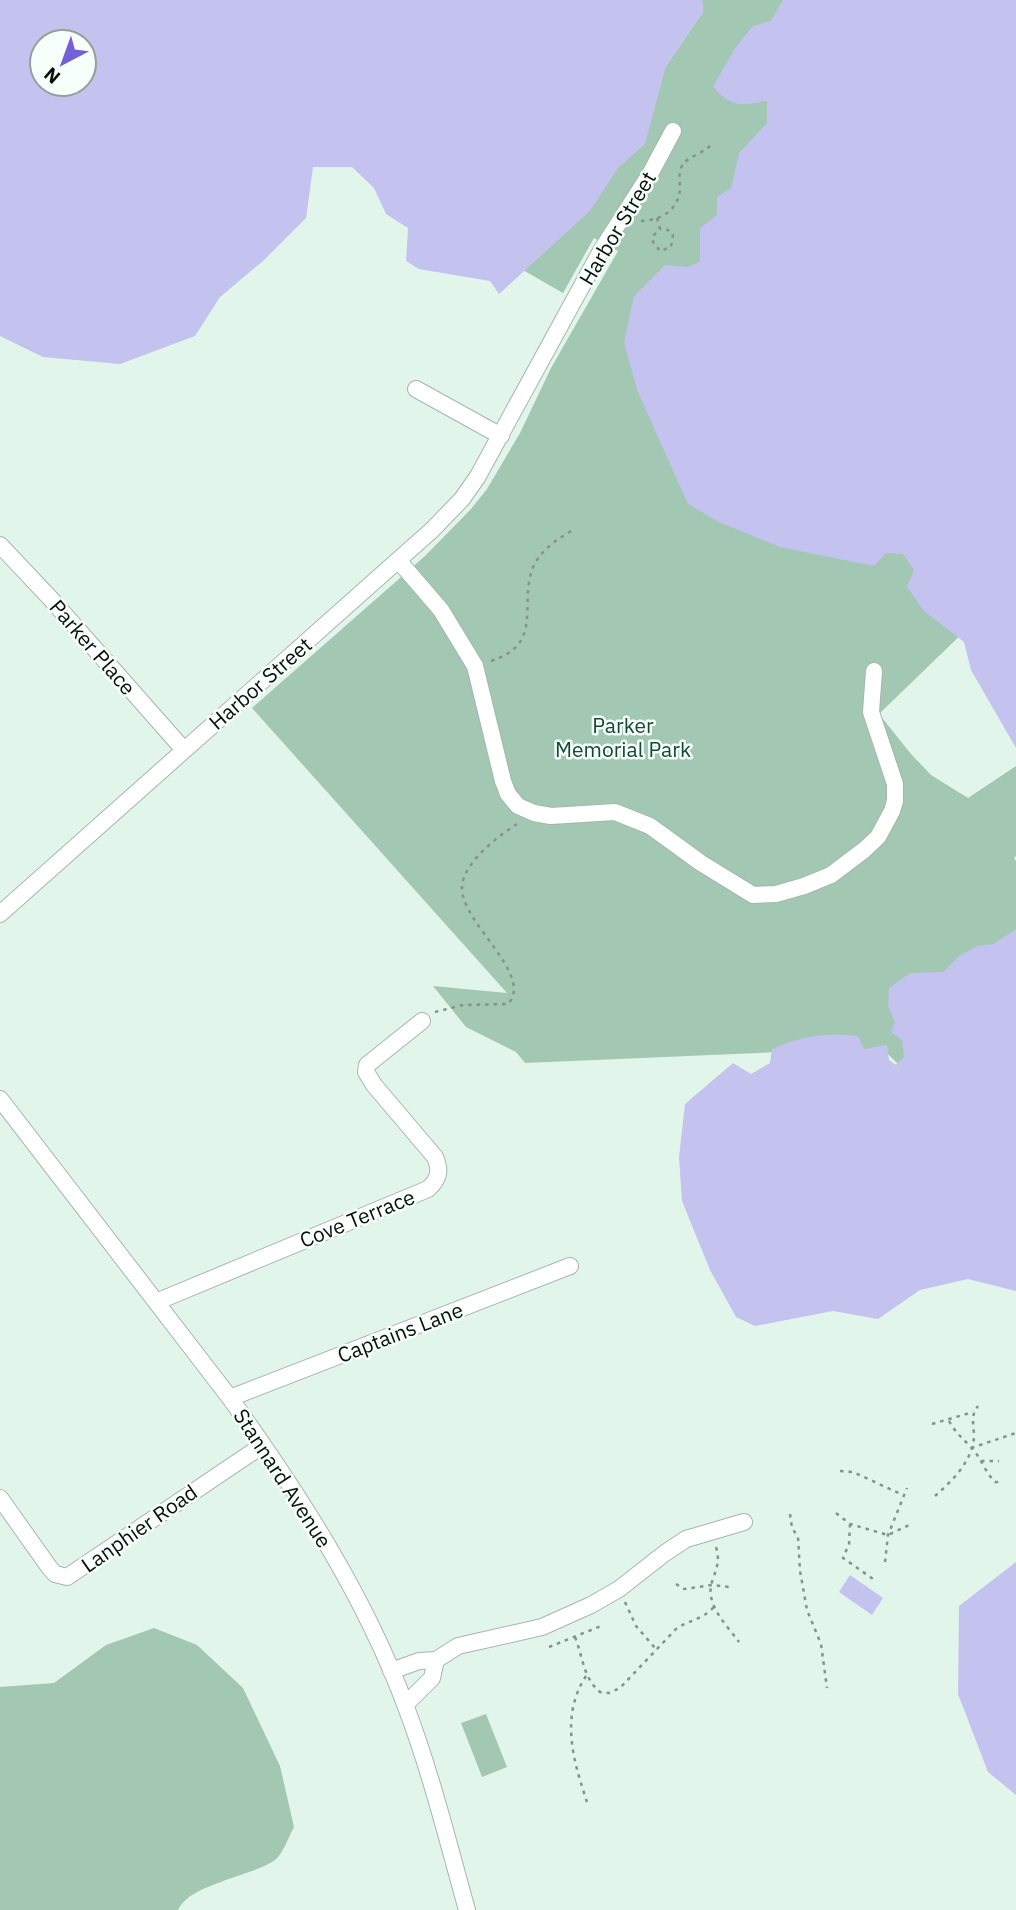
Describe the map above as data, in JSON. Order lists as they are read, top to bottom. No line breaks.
{"streets":{"street":["Harbor Street","Parker Place","Cove Terrace","Captains Lane","Stannard Avenue","Lanphier Road"]},"crossings":[["Harbor Street","Parker Place"],["Cove Terrace","Stannard Avenue"],["Captains Lane","Stannard Avenue"],["Stannard Avenue","Lanphier Road"]],"parks":["Parker Memorial Park"],"north":"bottom left"}
